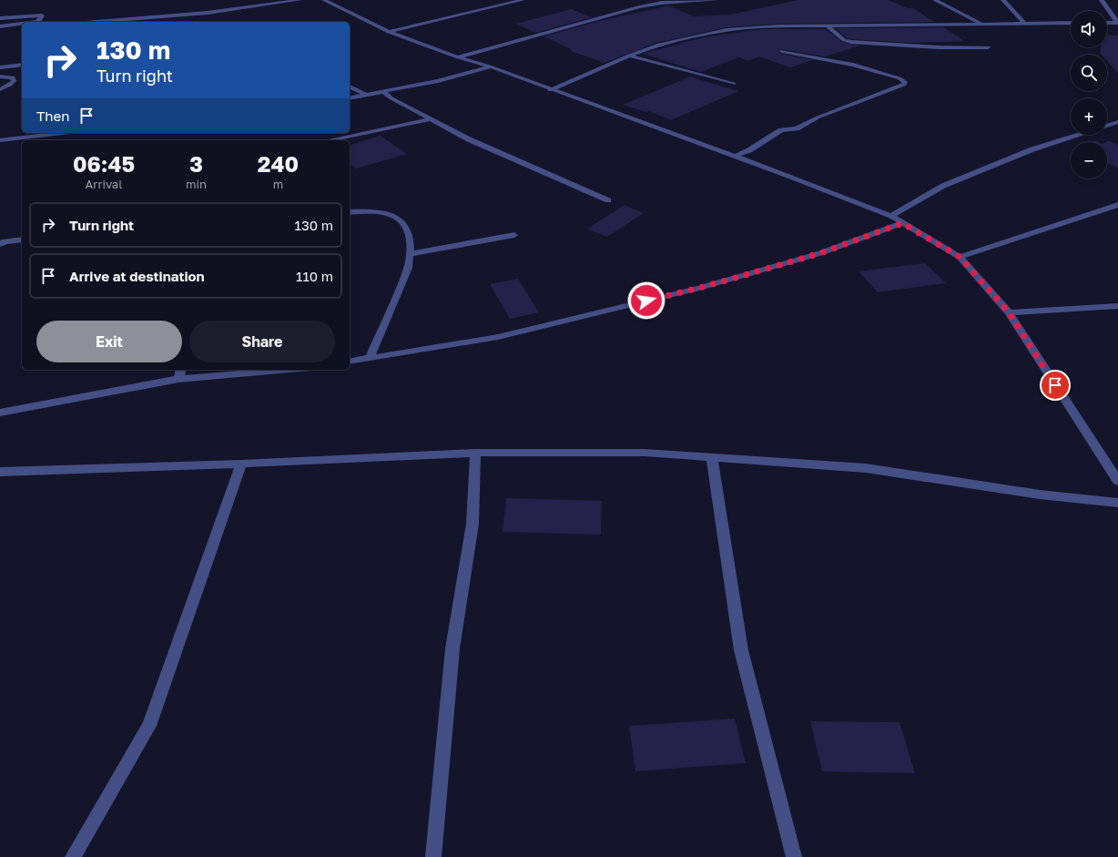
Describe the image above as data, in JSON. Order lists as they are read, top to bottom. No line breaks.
{"page":{"map_buttons":["+","−"],"turn":["130 m","Turn right"],"then":"Then","eta":["06:45","Arrival","3","min","240","m"],"list":[{"name":"Turn right","value":"130 m"},{"name":"Arrive at destination","value":"110 m"}],"buttons":["Exit","Share"]}}
